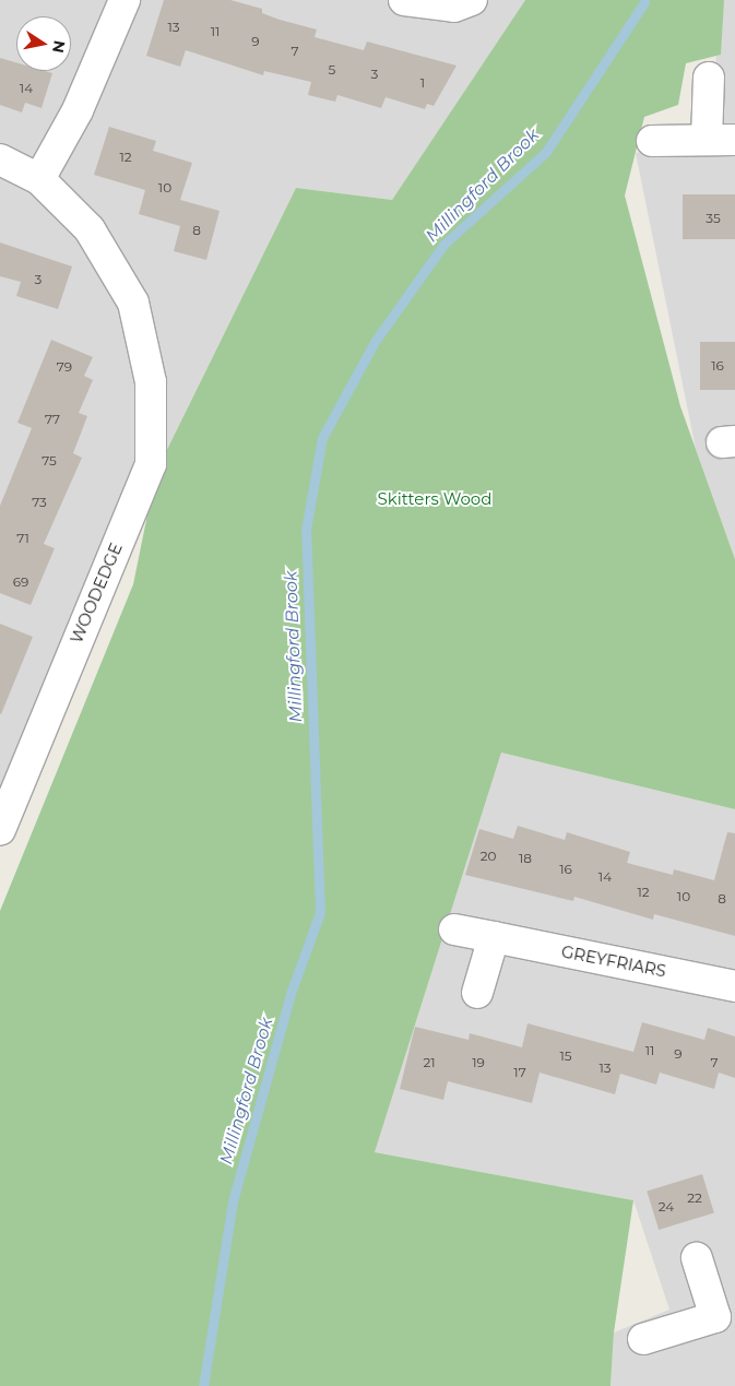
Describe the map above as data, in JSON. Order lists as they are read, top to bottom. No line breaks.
{"streets":{"street":["WOODEDGE","GREYFRIARS"]},"water":["Millingford Brook"],"parks":["Skitters Wood"],"house_numbers":["13","11","9","7","5","3","1","14","12","10","35","8","3","16","79","77","75","73","71","69","20","18","16","14","12","10","8","11","9","15","21","19","7","13","17","22","24"],"north":"right"}
